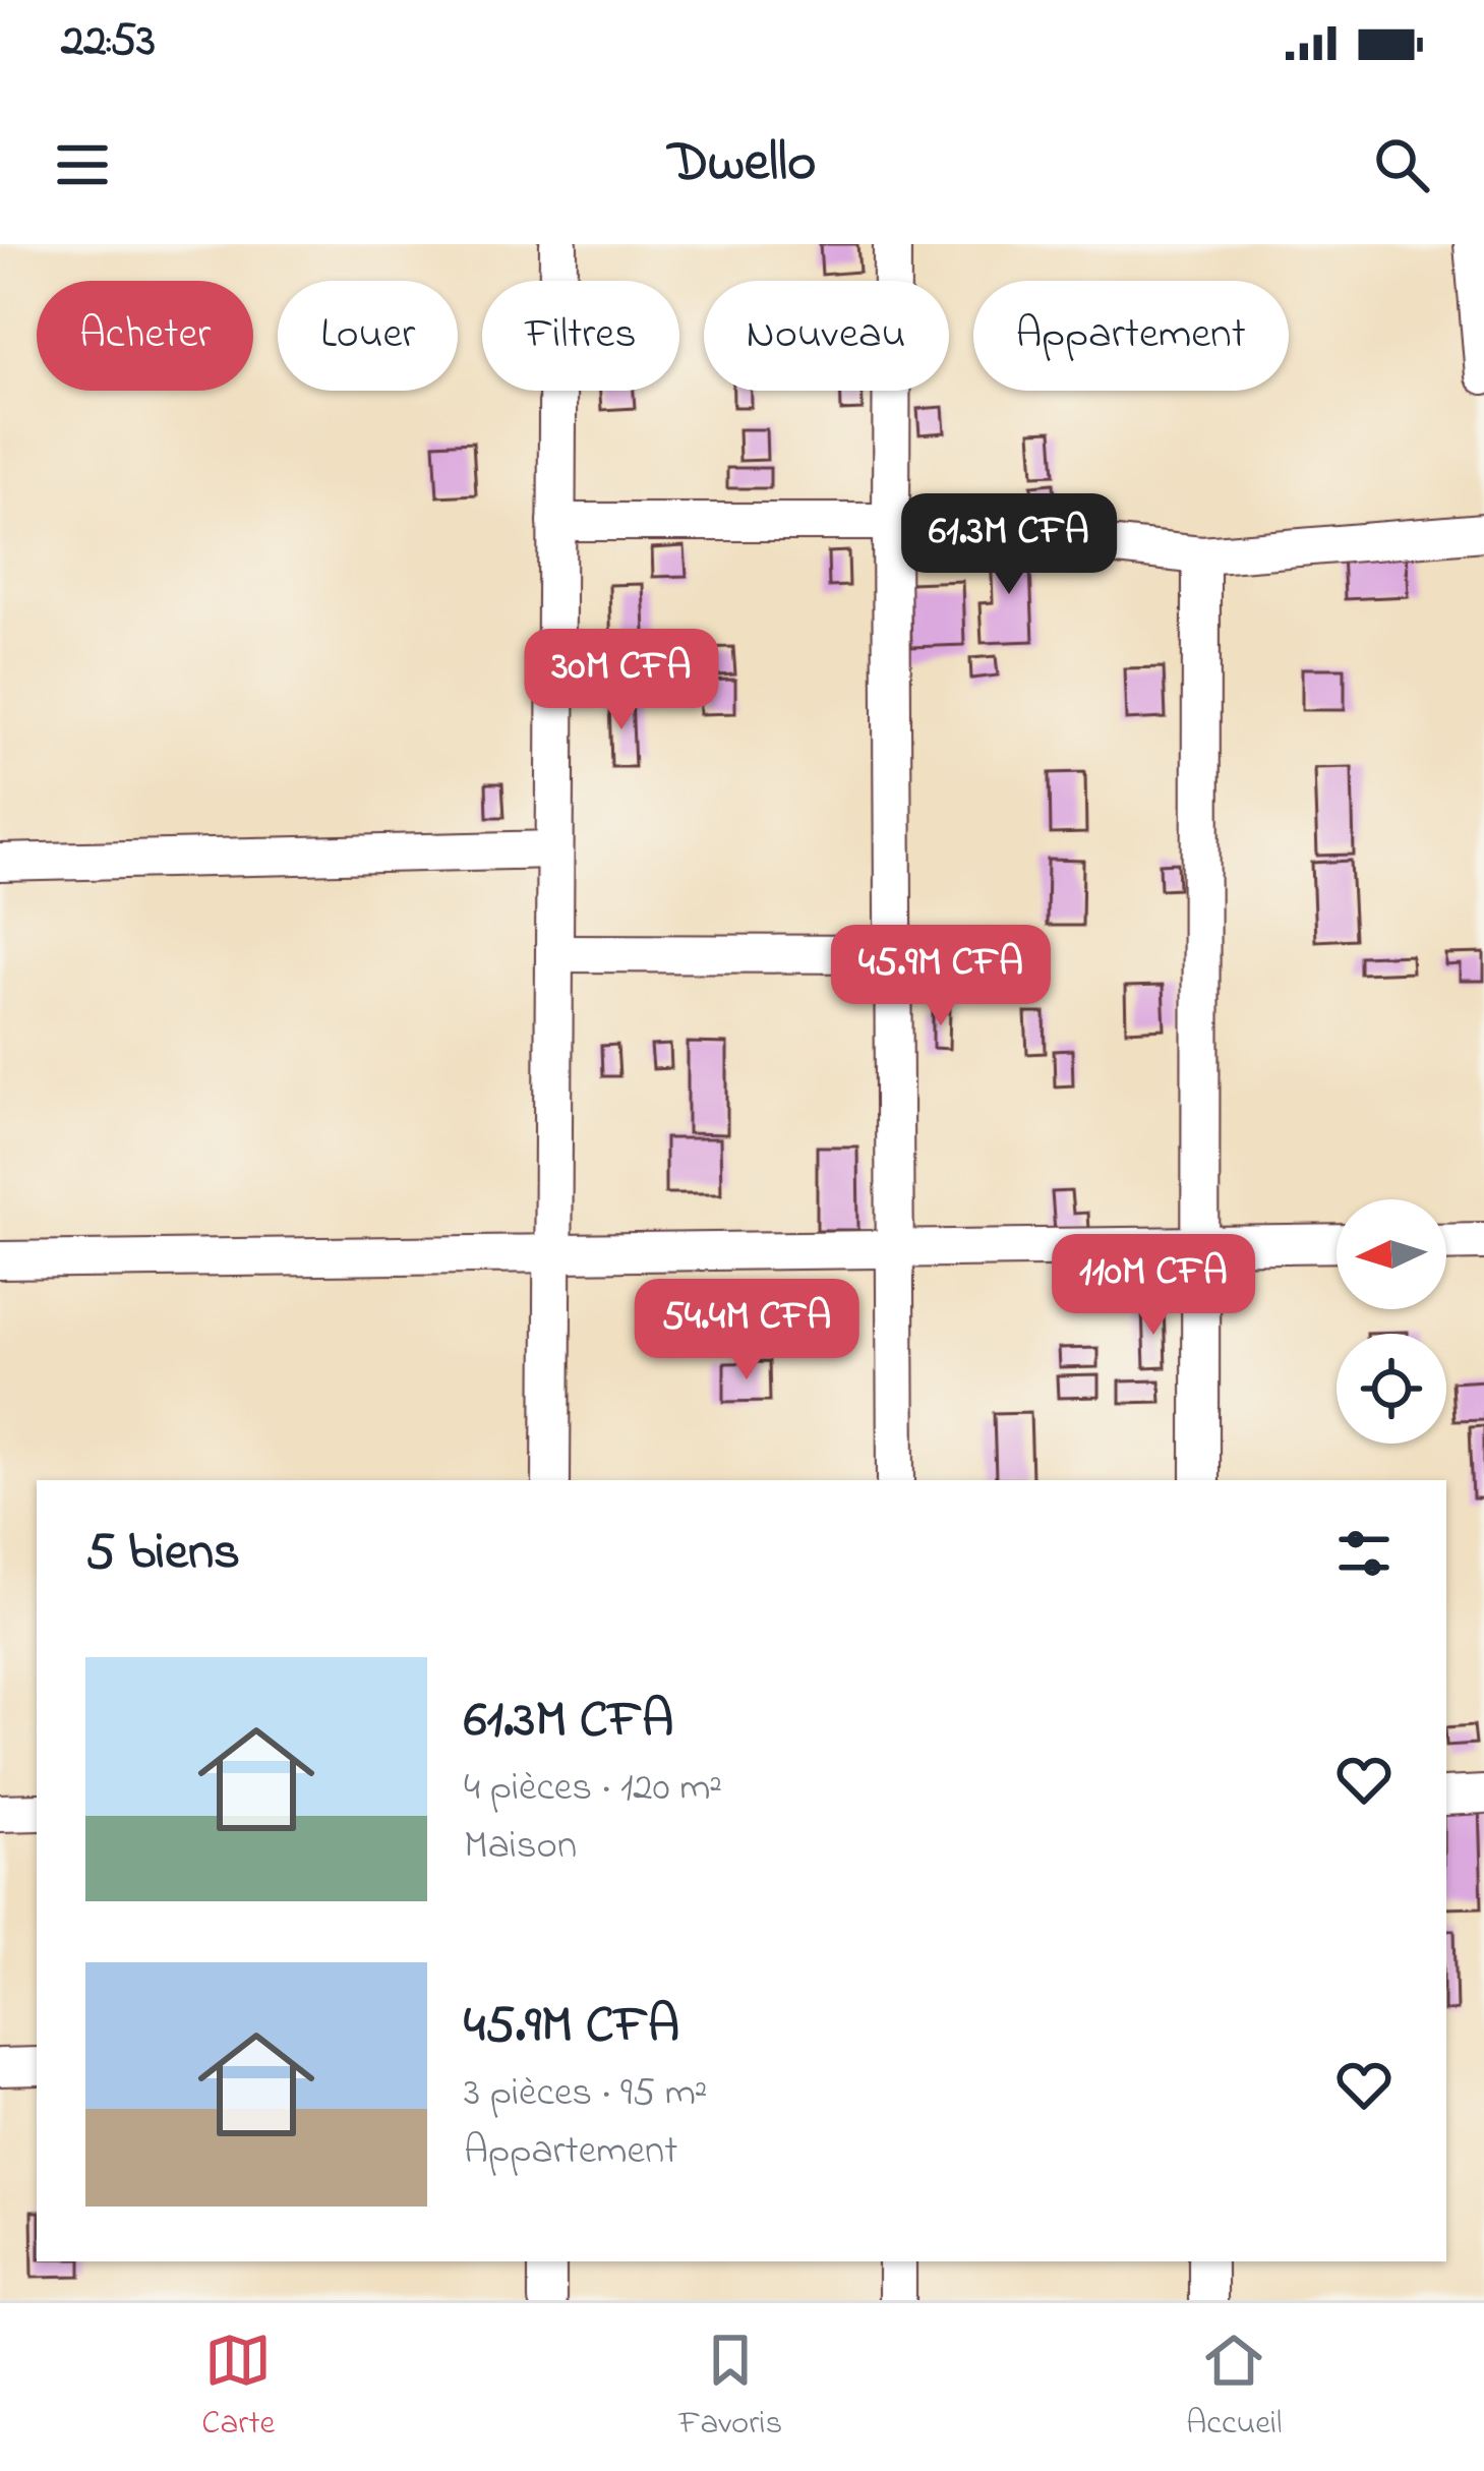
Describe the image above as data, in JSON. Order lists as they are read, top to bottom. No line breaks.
{"north":"left","page":{"status":"22:53","header":"Dwello","chip":["Acheter","Louer","Filtres","Nouveau","Appartement"],"price":["61.3M CFA","30M CFA","45.9M CFA","110M CFA","54.4M CFA"],"heading":"5 biens","list":[{"name":"61.3M CFA","note":"4 pièces · 120 m² · Maison"},{"name":"45.9M CFA","note":"3 pièces · 95 m² · Appartement"}],"tabs":["Carte","Favoris","Accueil"]}}
